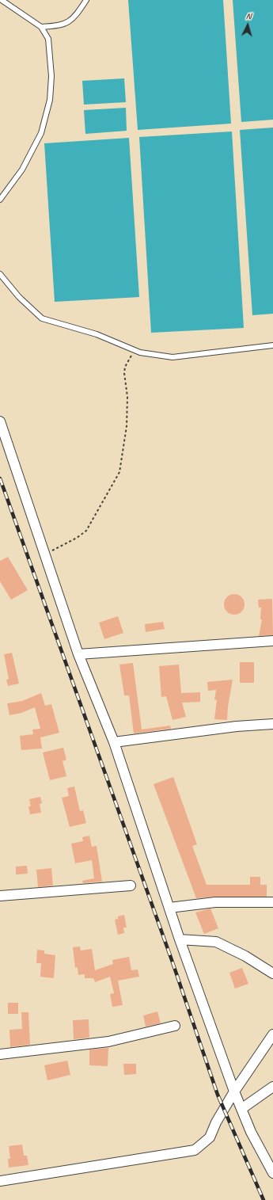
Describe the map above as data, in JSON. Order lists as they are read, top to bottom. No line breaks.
{"north":"top"}
